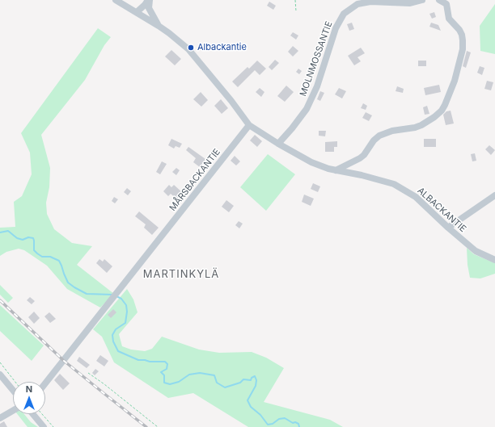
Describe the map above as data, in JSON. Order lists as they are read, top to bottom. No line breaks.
{"streets":{"street":["MOLNMOSSANTIE","MÅRSBACKANTIE","ALBACKANTIE"]},"crossings":[["MOLNMOSSANTIE","ALBACKANTIE"],["MÅRSBACKANTIE","ALBACKANTIE"]],"districts":["MARTINKYLÄ"],"places":["Albackantie"],"north":"top"}
